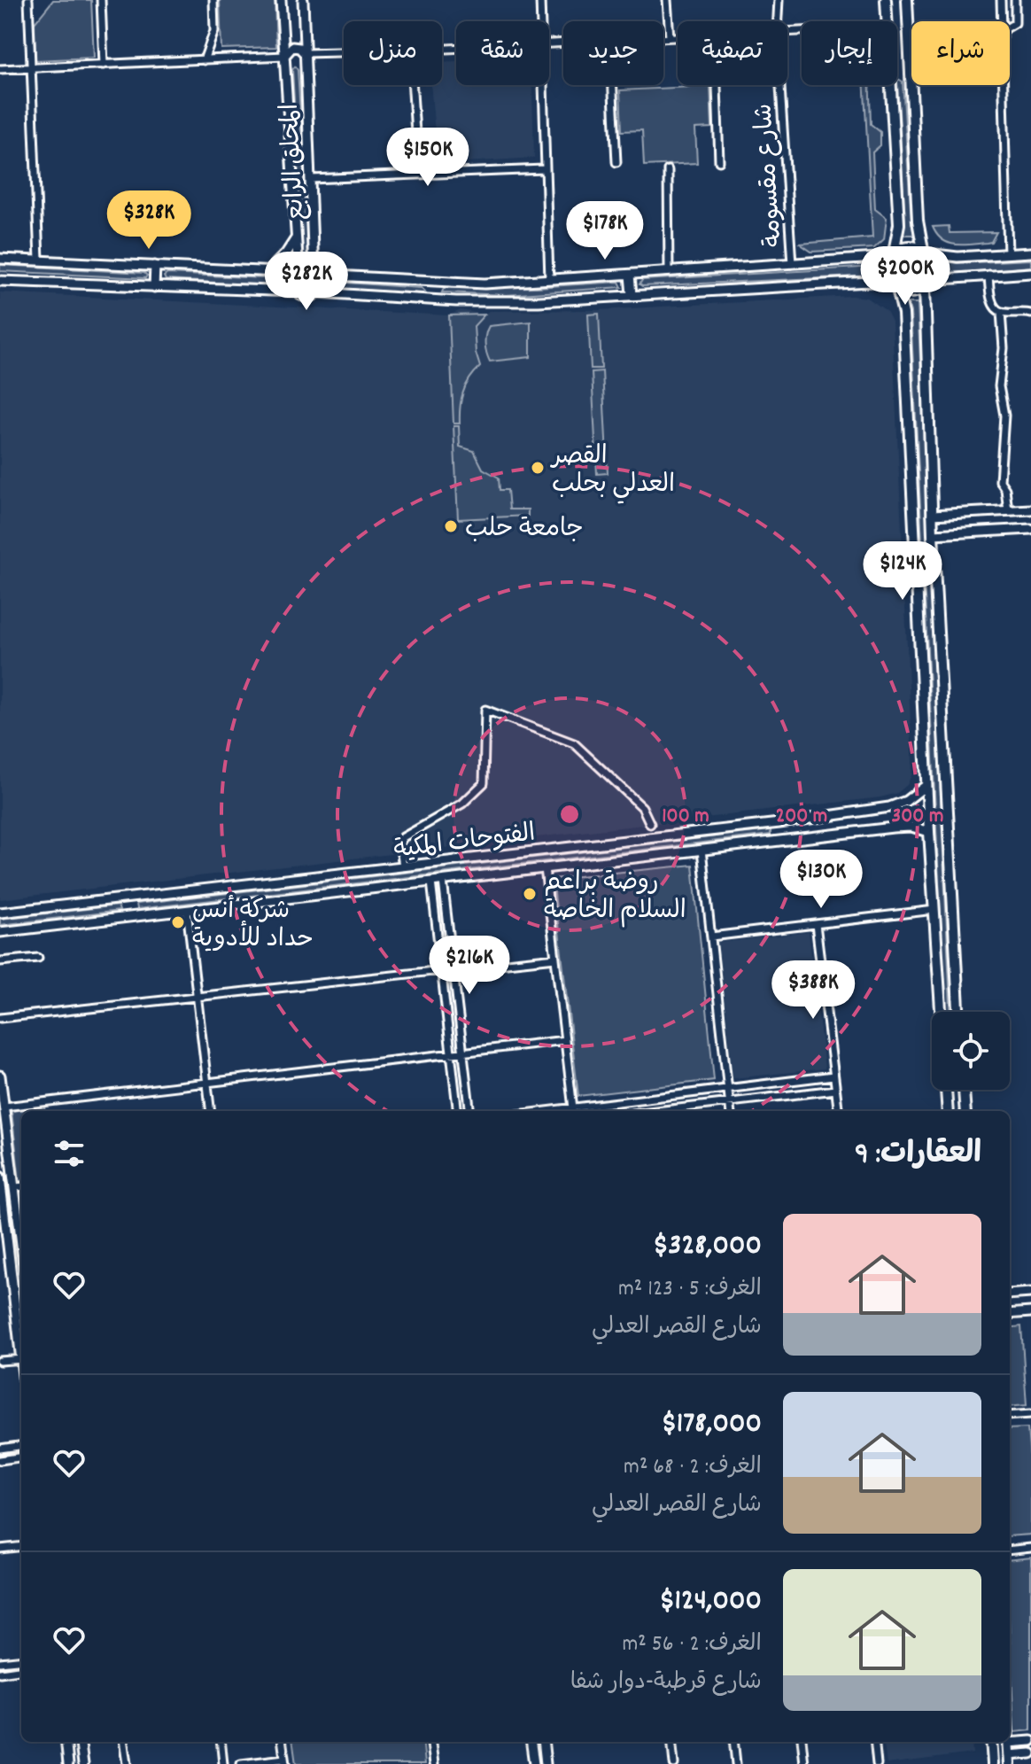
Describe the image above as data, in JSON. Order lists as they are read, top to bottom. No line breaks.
{"streets":{"street":["المحلق الرابع","شارع مقسومة","الفتوحات المكية"]},"places":["القصر العدلي بحلب","جامعة حلب","روضة براعم السلام الخاصة","شركة أنس حداد للأدوية"],"page":{"chip":["شراء","إيجار","تصفية","جديد","شقة","منزل"],"price":["$150K","$328K","$178K","$200K","$282K","$124K","$130K","$216K","$388K"],"heading":"العقارات: 9","list":[{"name":"$328,000","note":"الغرف: 5 · 123 m² · شارع القصر العدلي"},{"name":"$178,000","note":"الغرف: 2 · 68 m² · شارع القصر العدلي"},{"name":"$124,000","note":"الغرف: 2 · 56 m² · شارع قرطبة-دوار شفا"}]},"rings":["100 m","200 m","300 m"]}
